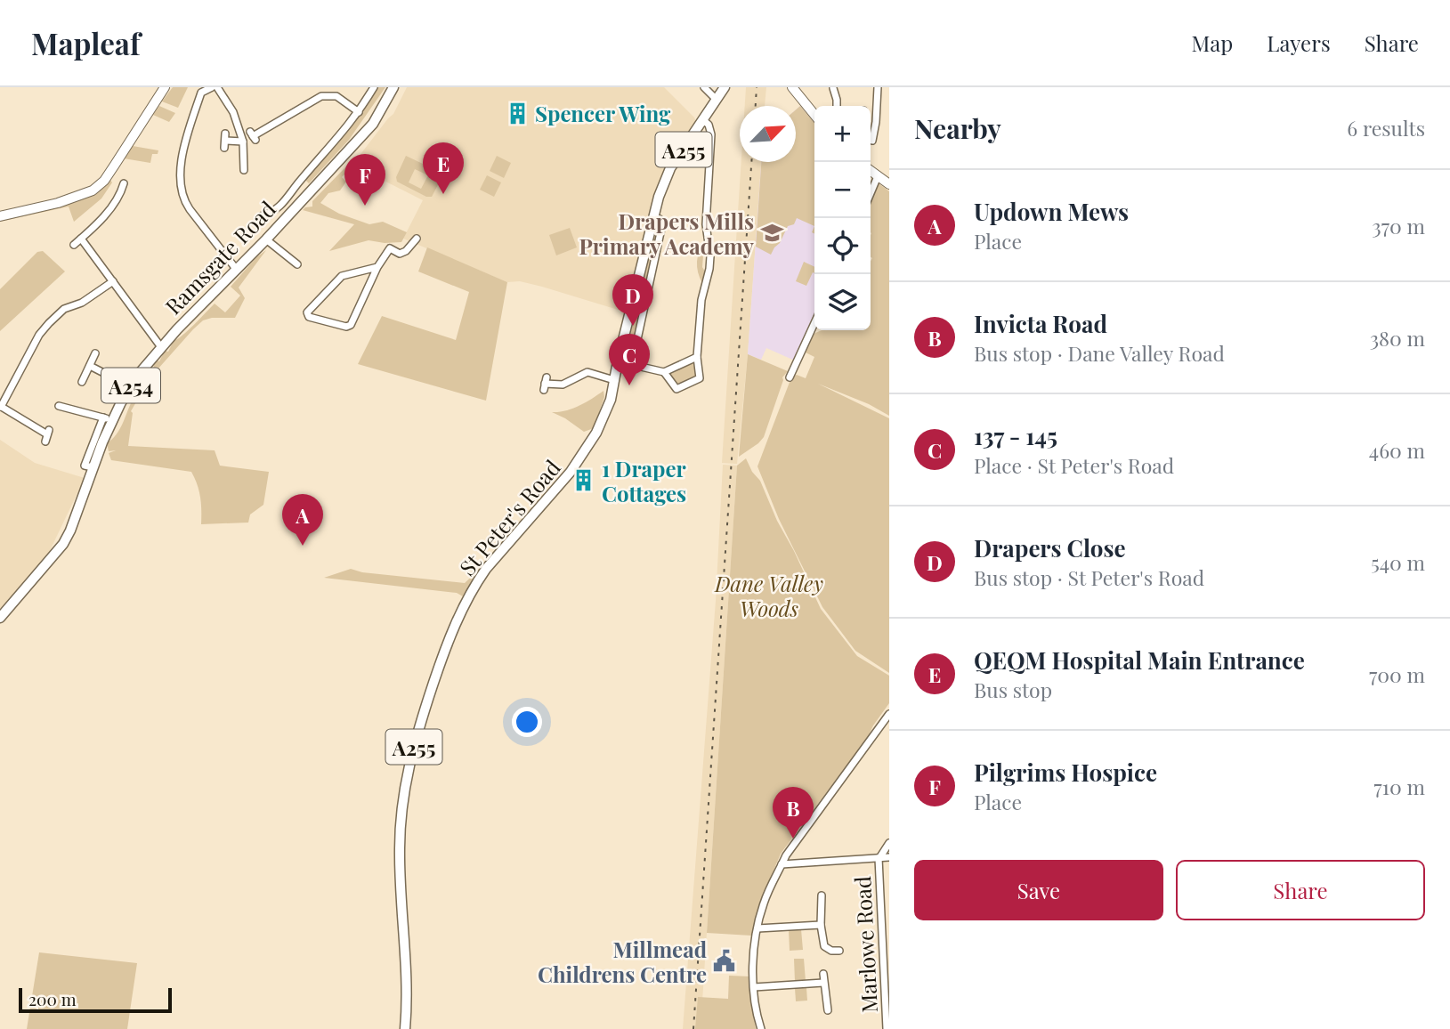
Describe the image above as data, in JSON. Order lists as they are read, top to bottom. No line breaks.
{"streets":{"main road":["A255","Ramsgate Road","A254","St Peter's Road"],"street":["Marlowe Road"]},"parks":["Dane Valley Woods"],"places":{"building":["Spencer Wing","1 Draper Cottages"],"school or university":["Drapers Mills Primary Academy"],"public building":["Millmead Childrens Centre"]},"scale_bar":"200 m","north":"top right","page":{"header":"Mapleaf","nav":["Map","Layers","Share"],"heading":["Nearby","6 results"],"map_buttons":["+","−"],"pins":["E","F","D","C","A","B"],"list":[{"mark":"A","name":"Updown Mews","note":"Place","value":"370 m"},{"mark":"B","name":"Invicta Road","note":"Bus stop · Dane Valley Road","value":"380 m"},{"mark":"C","name":"137 - 145","note":"Place · St Peter's Road","value":"460 m"},{"mark":"D","name":"Drapers Close","note":"Bus stop · St Peter's Road","value":"540 m"},{"mark":"E","name":"QEQM Hospital Main Entrance","note":"Bus stop","value":"700 m"},{"mark":"F","name":"Pilgrims Hospice","note":"Place","value":"710 m"}],"buttons":["Save","Share"],"scale":"200 m"}}
